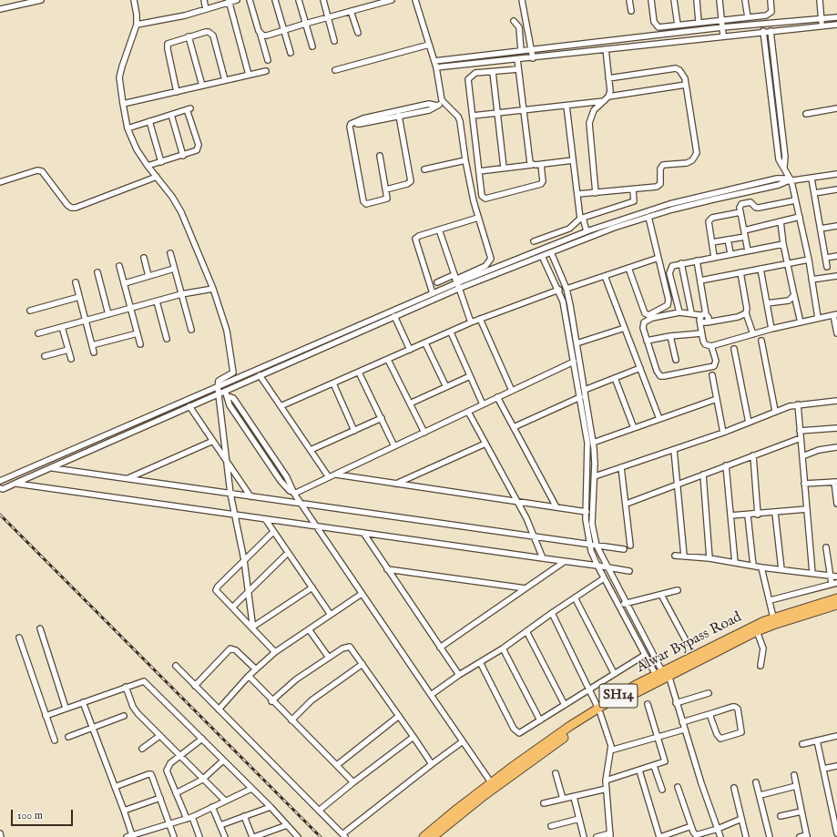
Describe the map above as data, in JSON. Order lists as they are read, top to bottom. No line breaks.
{"streets":{"main road":["Alwar Bypass Road","SH14"]},"scale_bar":"100 m"}
